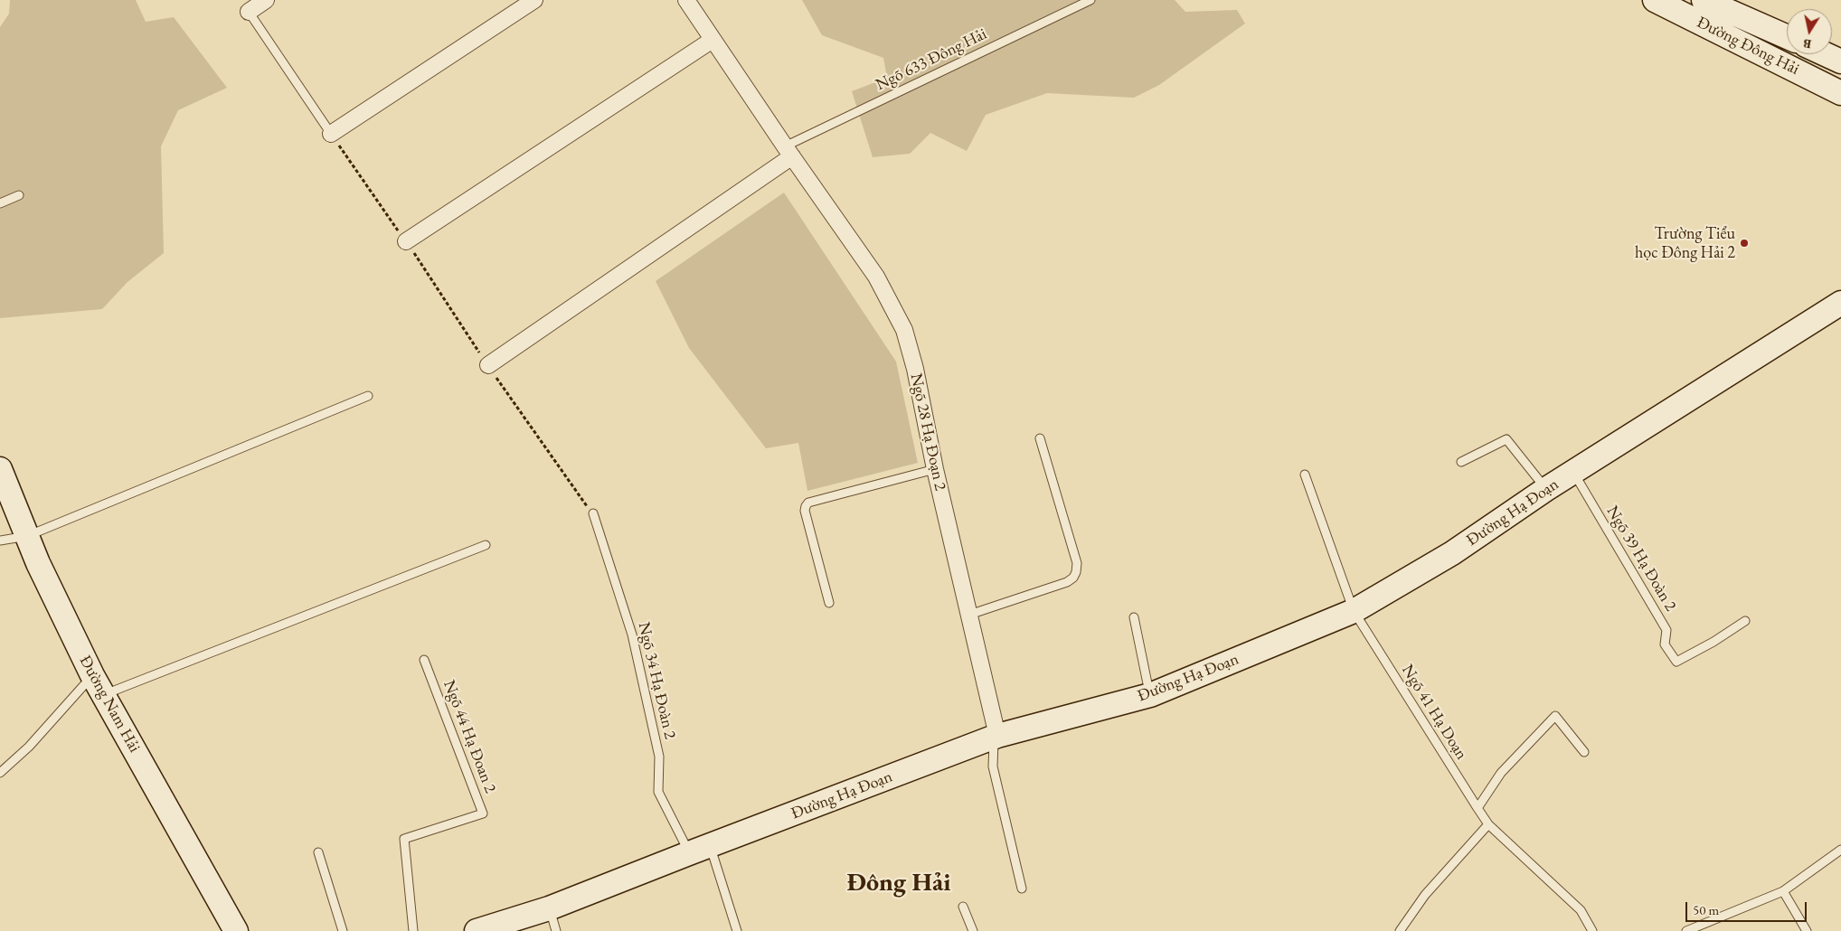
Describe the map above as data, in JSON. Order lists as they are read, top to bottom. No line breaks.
{"streets":{"street":["Đường Đông Hải","Ngõ 28 Hạ Đoạn 2","Đường Hạ Đoạn","Đường Nam Hải"],"lane":["Ngõ 633 Đông Hải","Ngõ 39 Hạ Đoàn 2","Ngõ 34 Hạ Đoàn 2","Ngõ 41 Hạ Doạn","Ngõ 44 Hạ Đoan 2"]},"crossings":[["Ngõ 633 Đông Hải","Ngõ 28 Hạ Đoạn 2"],["Ngõ 28 Hạ Đoạn 2","Đường Hạ Đoạn"],["Đường Hạ Đoạn","Ngõ 39 Hạ Đoàn 2"],["Đường Hạ Đoạn","Ngõ 34 Hạ Đoàn 2"],["Đường Hạ Đoạn","Ngõ 41 Hạ Doạn"]],"districts":["Đông Hải"],"places":["Trường Tiểu học Đông Hải 2"],"scale_bar":"50 m","north":"bottom"}
